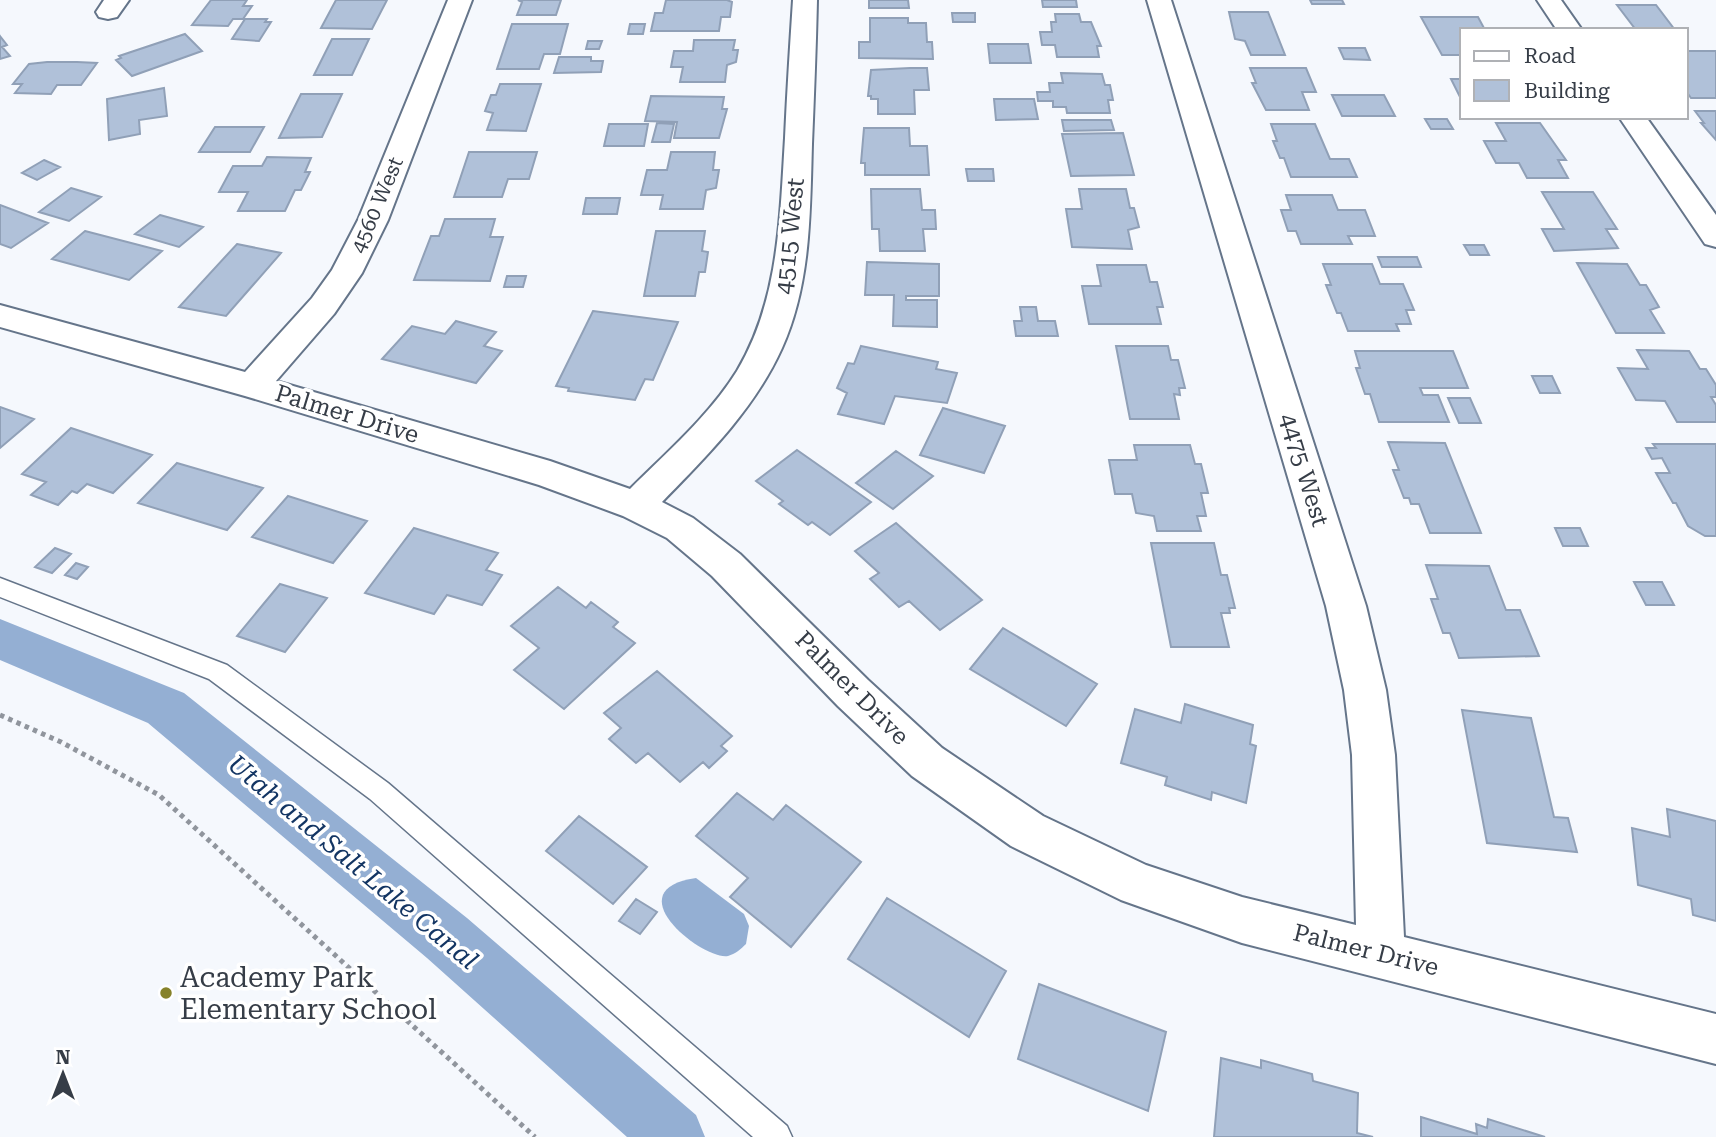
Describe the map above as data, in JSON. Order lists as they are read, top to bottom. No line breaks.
{"streets":{"street":["4560 West","4515 West","Palmer Drive","4475 West"]},"crossings":[["4560 West","Palmer Drive"],["4515 West","Palmer Drive"],["Palmer Drive","4475 West"]],"water":["Utah and Salt Lake Canal"],"places":["Academy Park Elementary School"],"legend":["Road","Building"],"north":"top"}
